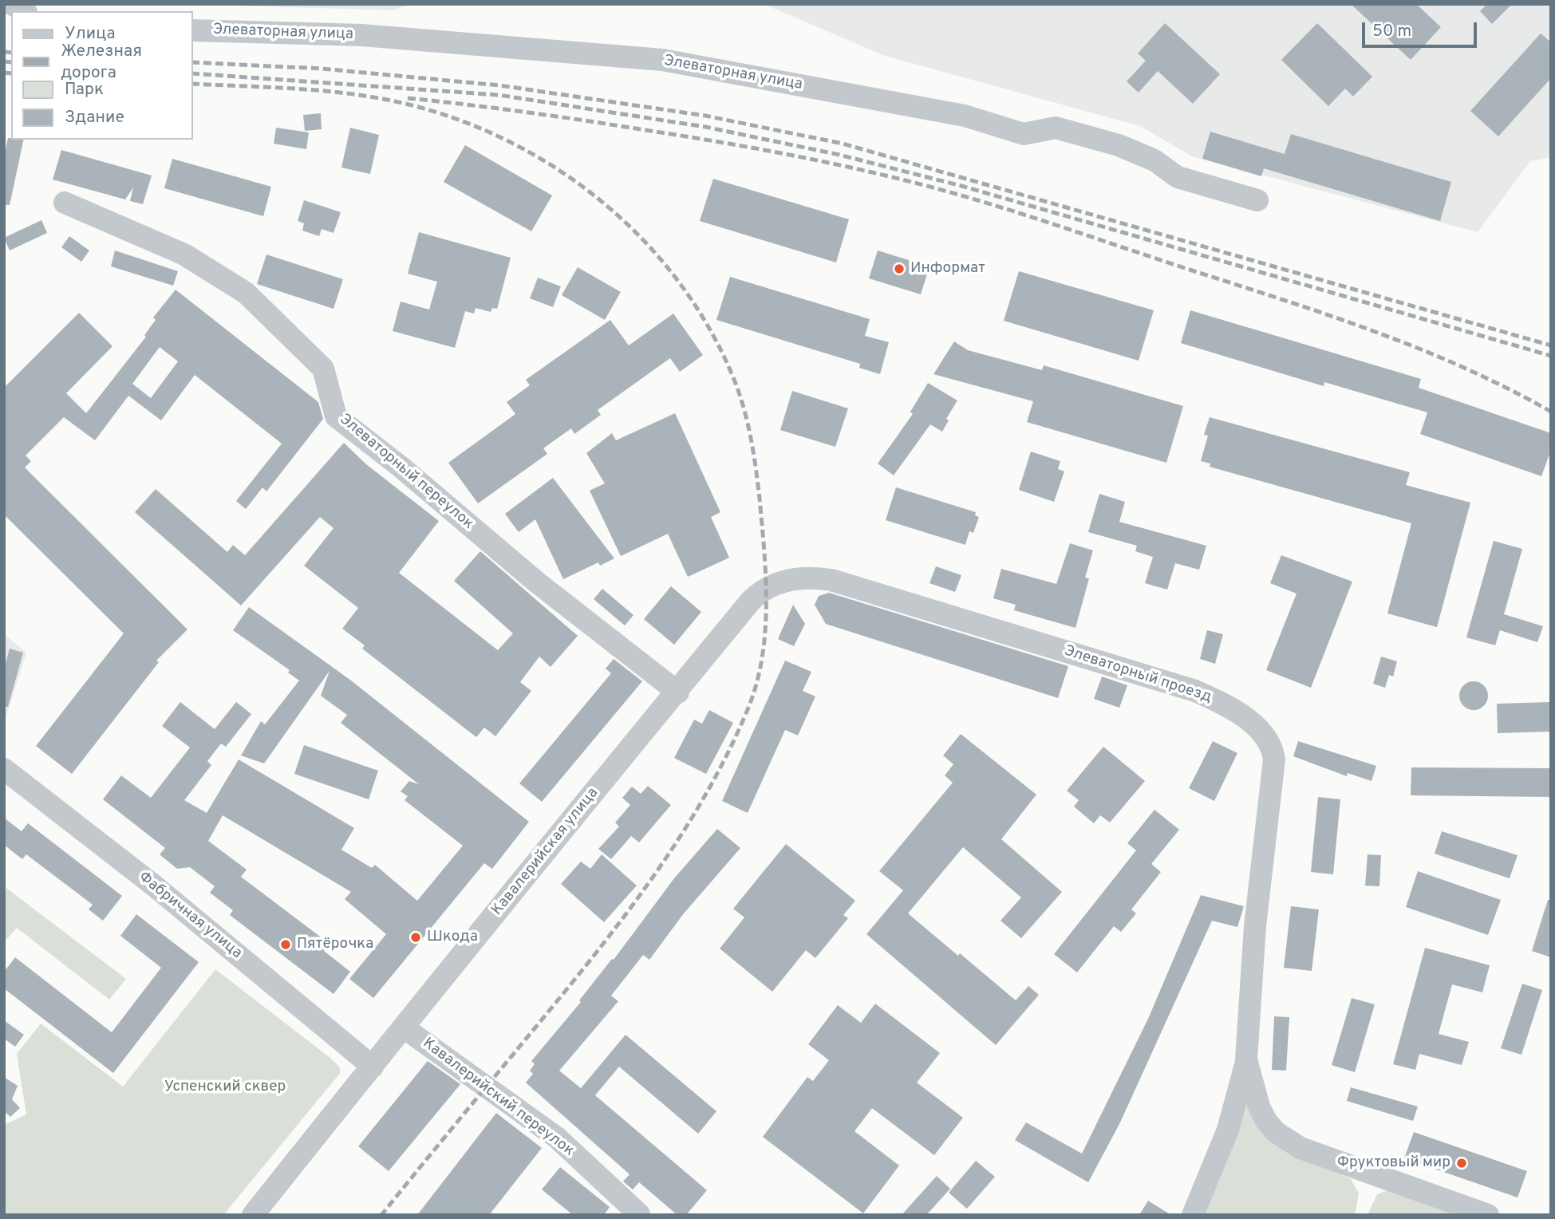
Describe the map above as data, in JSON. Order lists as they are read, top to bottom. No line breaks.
{"streets":{"street":["Элеваторная улица","Элеваторный переулок","Элеваторный проезд","Кавалерийская улица","Фабричная улица","Кавалерийский переулок"]},"crossings":[["Элеваторный переулок","Кавалерийская улица"],["Элеваторный проезд","Кавалерийская улица"],["Кавалерийская улица","Фабричная улица"],["Кавалерийская улица","Кавалерийский переулок"]],"parks":["Успенский сквер"],"places":["Информат","Шкода","Пятёрочка","Фруктовый мир"],"legend":["Улица","Железная дорога","Парк","Здание"],"scale_bar":"50 m"}
